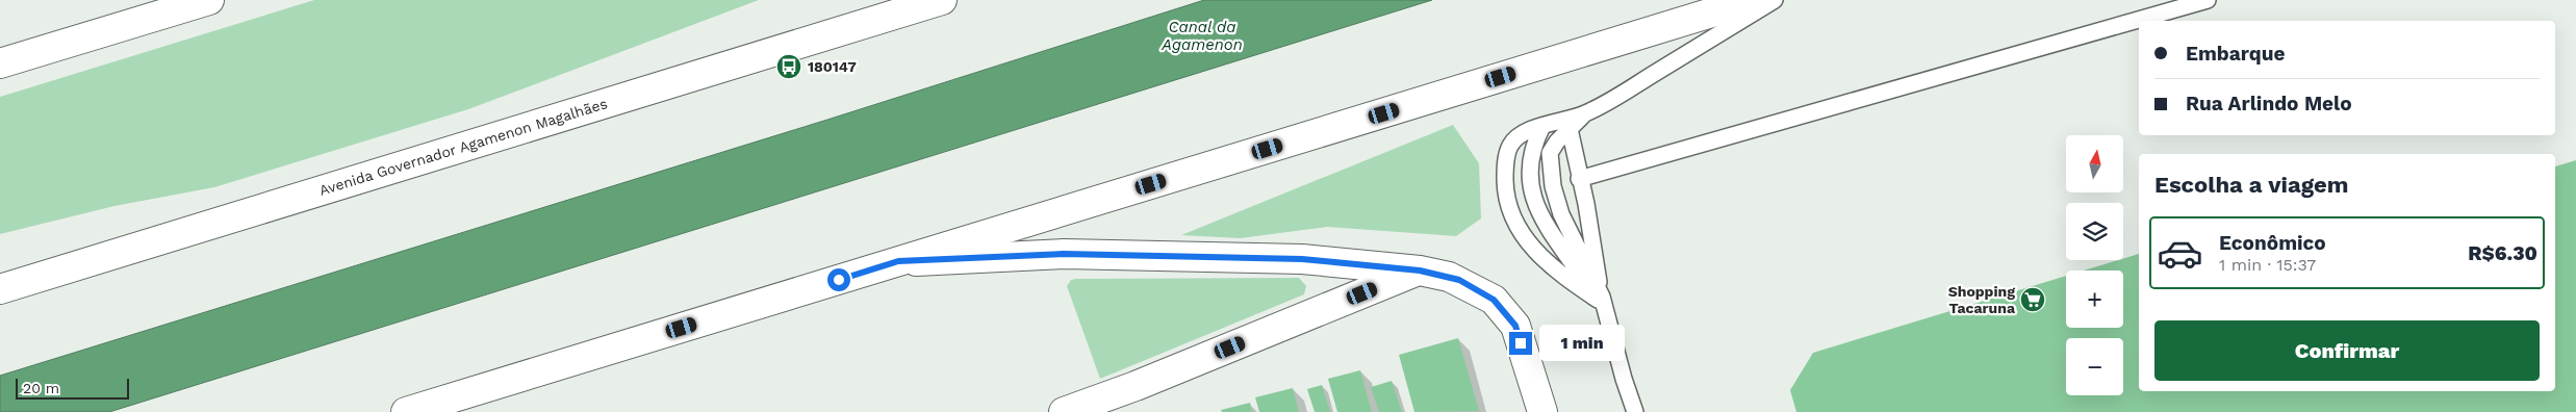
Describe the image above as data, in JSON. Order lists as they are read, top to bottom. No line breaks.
{"streets":{"main road":["Avenida Governador Agamenon Magalhães"]},"water":["Canal da Agamenon"],"places":{"bus stop":["180147"],"supermarket":["Shopping Tacaruna"]},"scale_bar":"20 m","north":"top","page":{"banner":["Embarque","Rua Arlindo Melo"],"map_buttons":["+","−"],"heading":"Escolha a viagem","list":[{"name":"Econômico","note":"1 min · 15:37","value":"R$6.30"}],"buttons":"Confirmar","bubble":"1 min","scale":"20 m"}}
